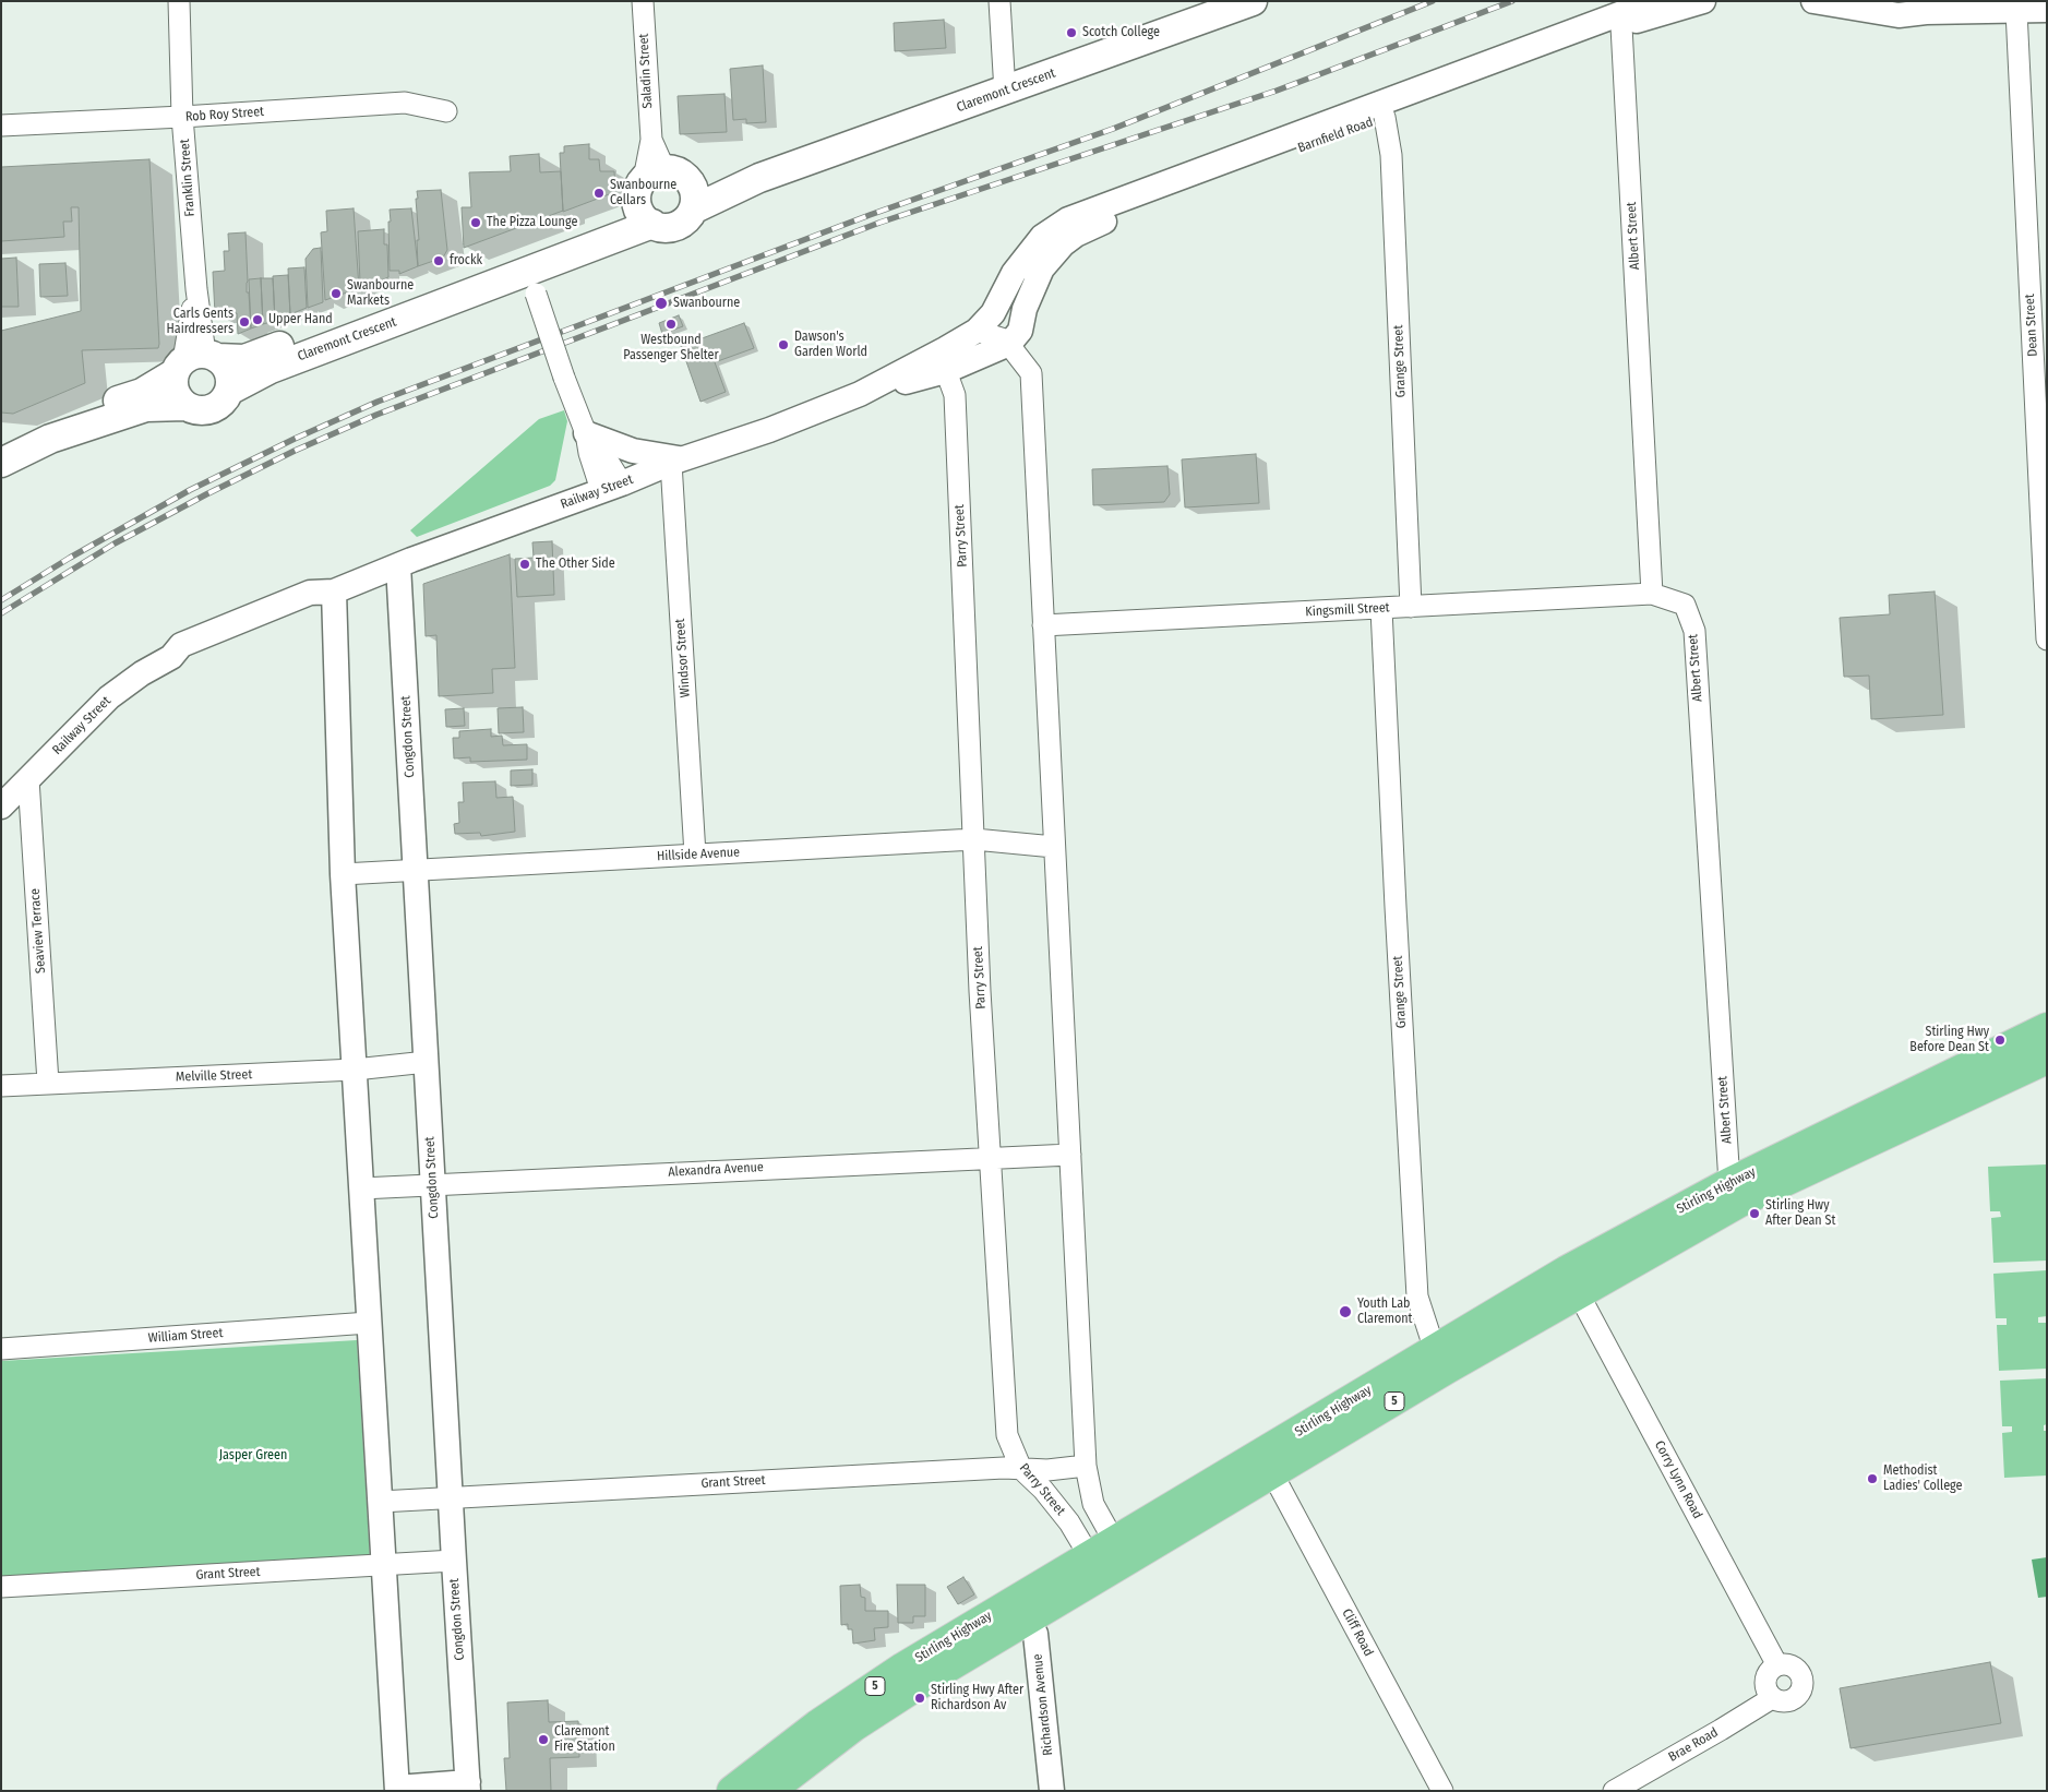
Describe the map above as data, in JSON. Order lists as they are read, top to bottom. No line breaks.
{"streets":{"highway":["Stirling Highway","5"],"main road":["Claremont Crescent"],"street":["Saladin Street","Rob Roy Street","Barnfield Road","Franklin Street","Albert Street","Dean Street","Grange Street","Railway Street","Parry Street","Kingsmill Street","Windsor Street","Congdon Street","Hillside Avenue","Seaview Terrace","Melville Street","Alexandra Avenue","William Street","Corry Lynn Road","Grant Street","Cliff Road","Richardson Avenue","Brae Road"]},"crossings":[["Saladin Street","Claremont Crescent"],["Claremont Crescent","Franklin Street"],["Rob Roy Street","Franklin Street"],["Barnfield Road","Albert Street"],["Barnfield Road","Grange Street"],["Barnfield Road","Railway Street"],["Albert Street","Kingsmill Street"],["Albert Street","Stirling Highway"],["Grange Street","Kingsmill Street"],["Grange Street","Stirling Highway"],["Railway Street","Parry Street"],["Railway Street","Windsor Street"],["Railway Street","Congdon Street"],["Railway Street","Seaview Terrace"],["Parry Street","Hillside Avenue"],["Parry Street","Alexandra Avenue"],["Parry Street","Stirling Highway"],["Parry Street","Grant Street"],["Windsor Street","Hillside Avenue"],["Congdon Street","Hillside Avenue"],["Congdon Street","Melville Street"],["Congdon Street","Alexandra Avenue"],["Congdon Street","Grant Street"],["Seaview Terrace","Melville Street"],["Stirling Highway","Corry Lynn Road"],["Stirling Highway","Cliff Road"],["Stirling Highway","Richardson Avenue"],["Corry Lynn Road","Brae Road"]],"parks":["Jasper Green"],"places":["Scotch College","Swanbourne Cellars","The Pizza Lounge","frockk","Swanbourne Markets","Swanbourne","Upper Hand","Carls Gents Hairdressers","Westbound Passenger Shelter","Dawson's Garden World","The Other Side","Stirling Hwy Before Dean St","Stirling Hwy After Dean St","Youth Lab Claremont","Methodist Ladies' College","Stirling Hwy After Richardson Av","Claremont Fire Station"]}
